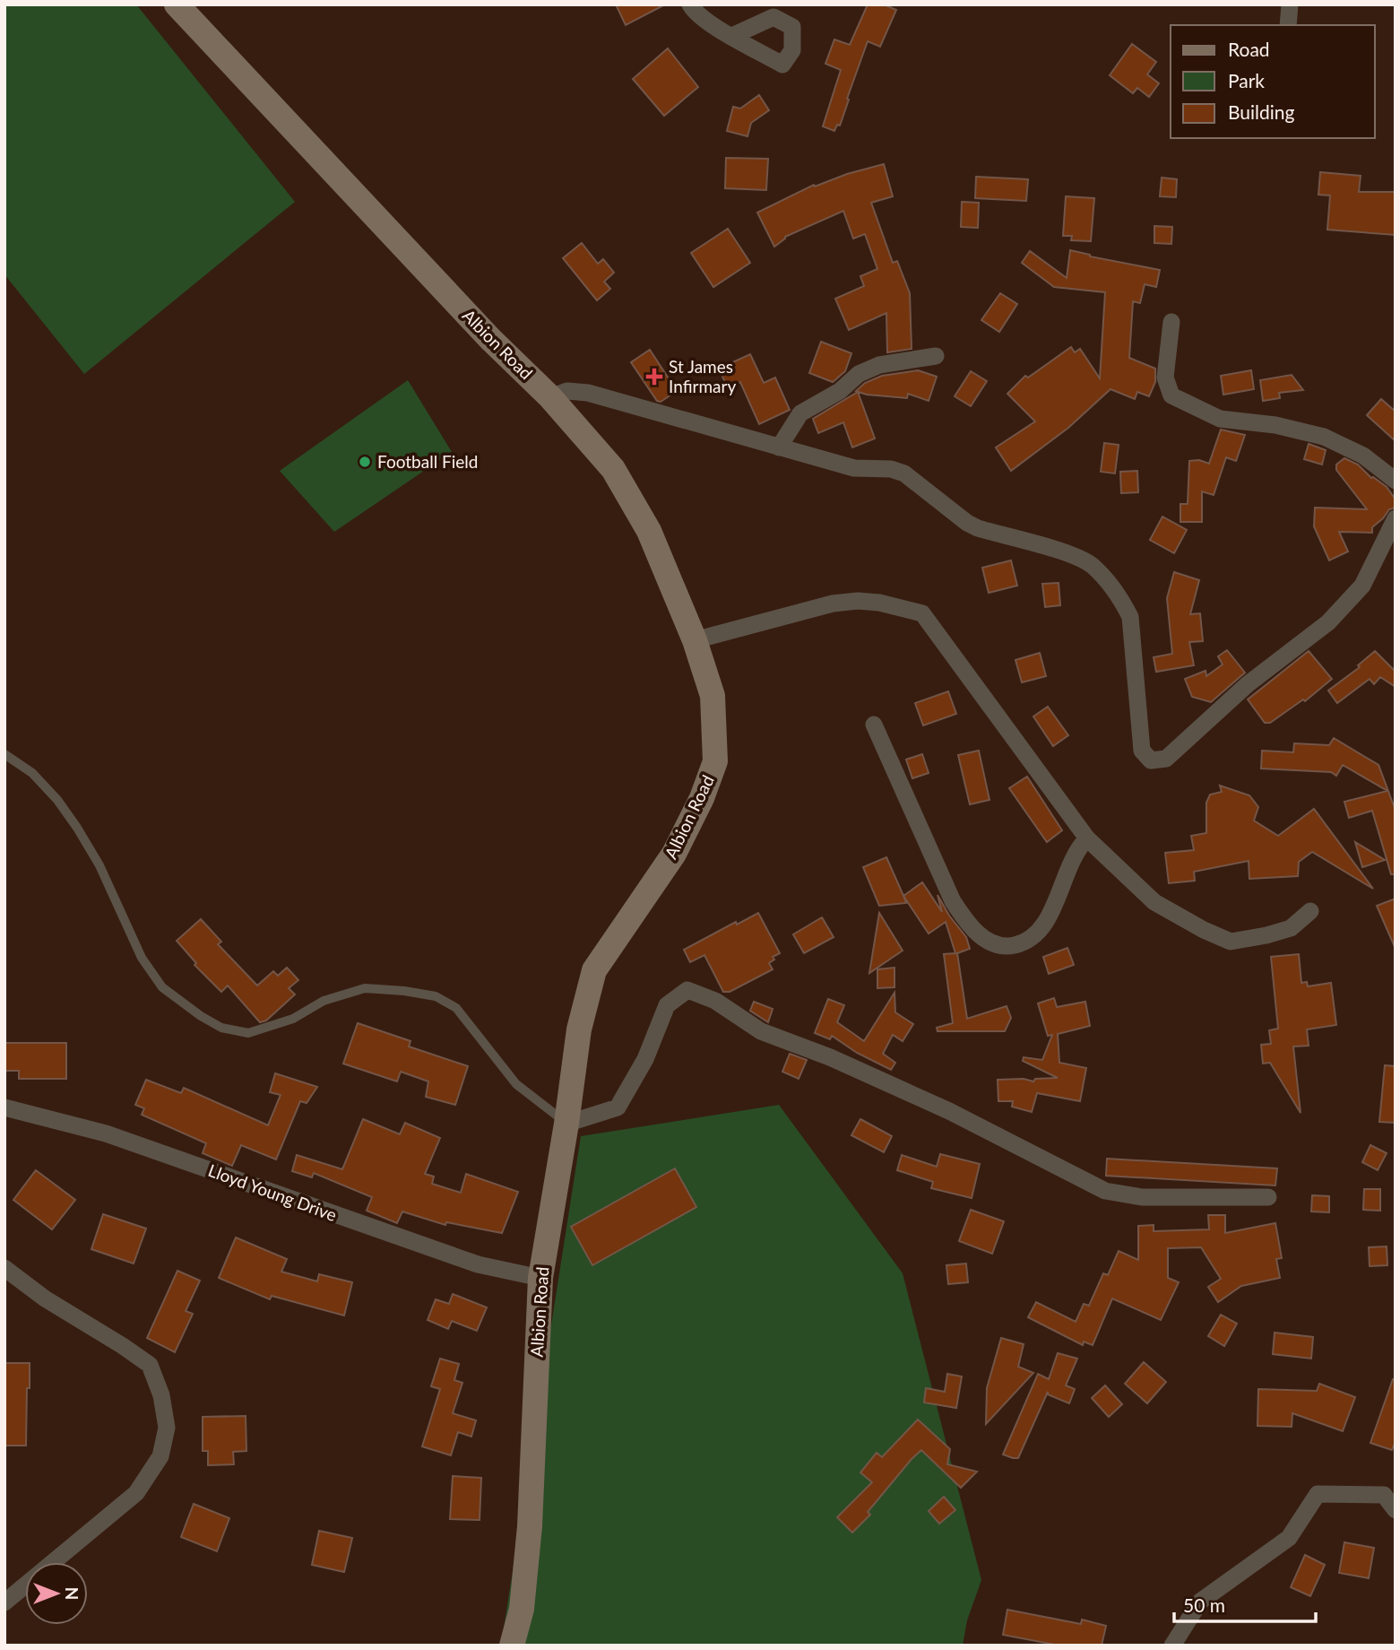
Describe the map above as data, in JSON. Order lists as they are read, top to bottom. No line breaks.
{"streets":{"street":["Albion Road","Lloyd Young Drive"]},"crossings":[["Albion Road","Lloyd Young Drive"]],"places":{"health":["St James Infirmary"],"other":["Football Field"]},"legend":["Road","Park","Building"],"scale_bar":"50 m","north":"right"}
